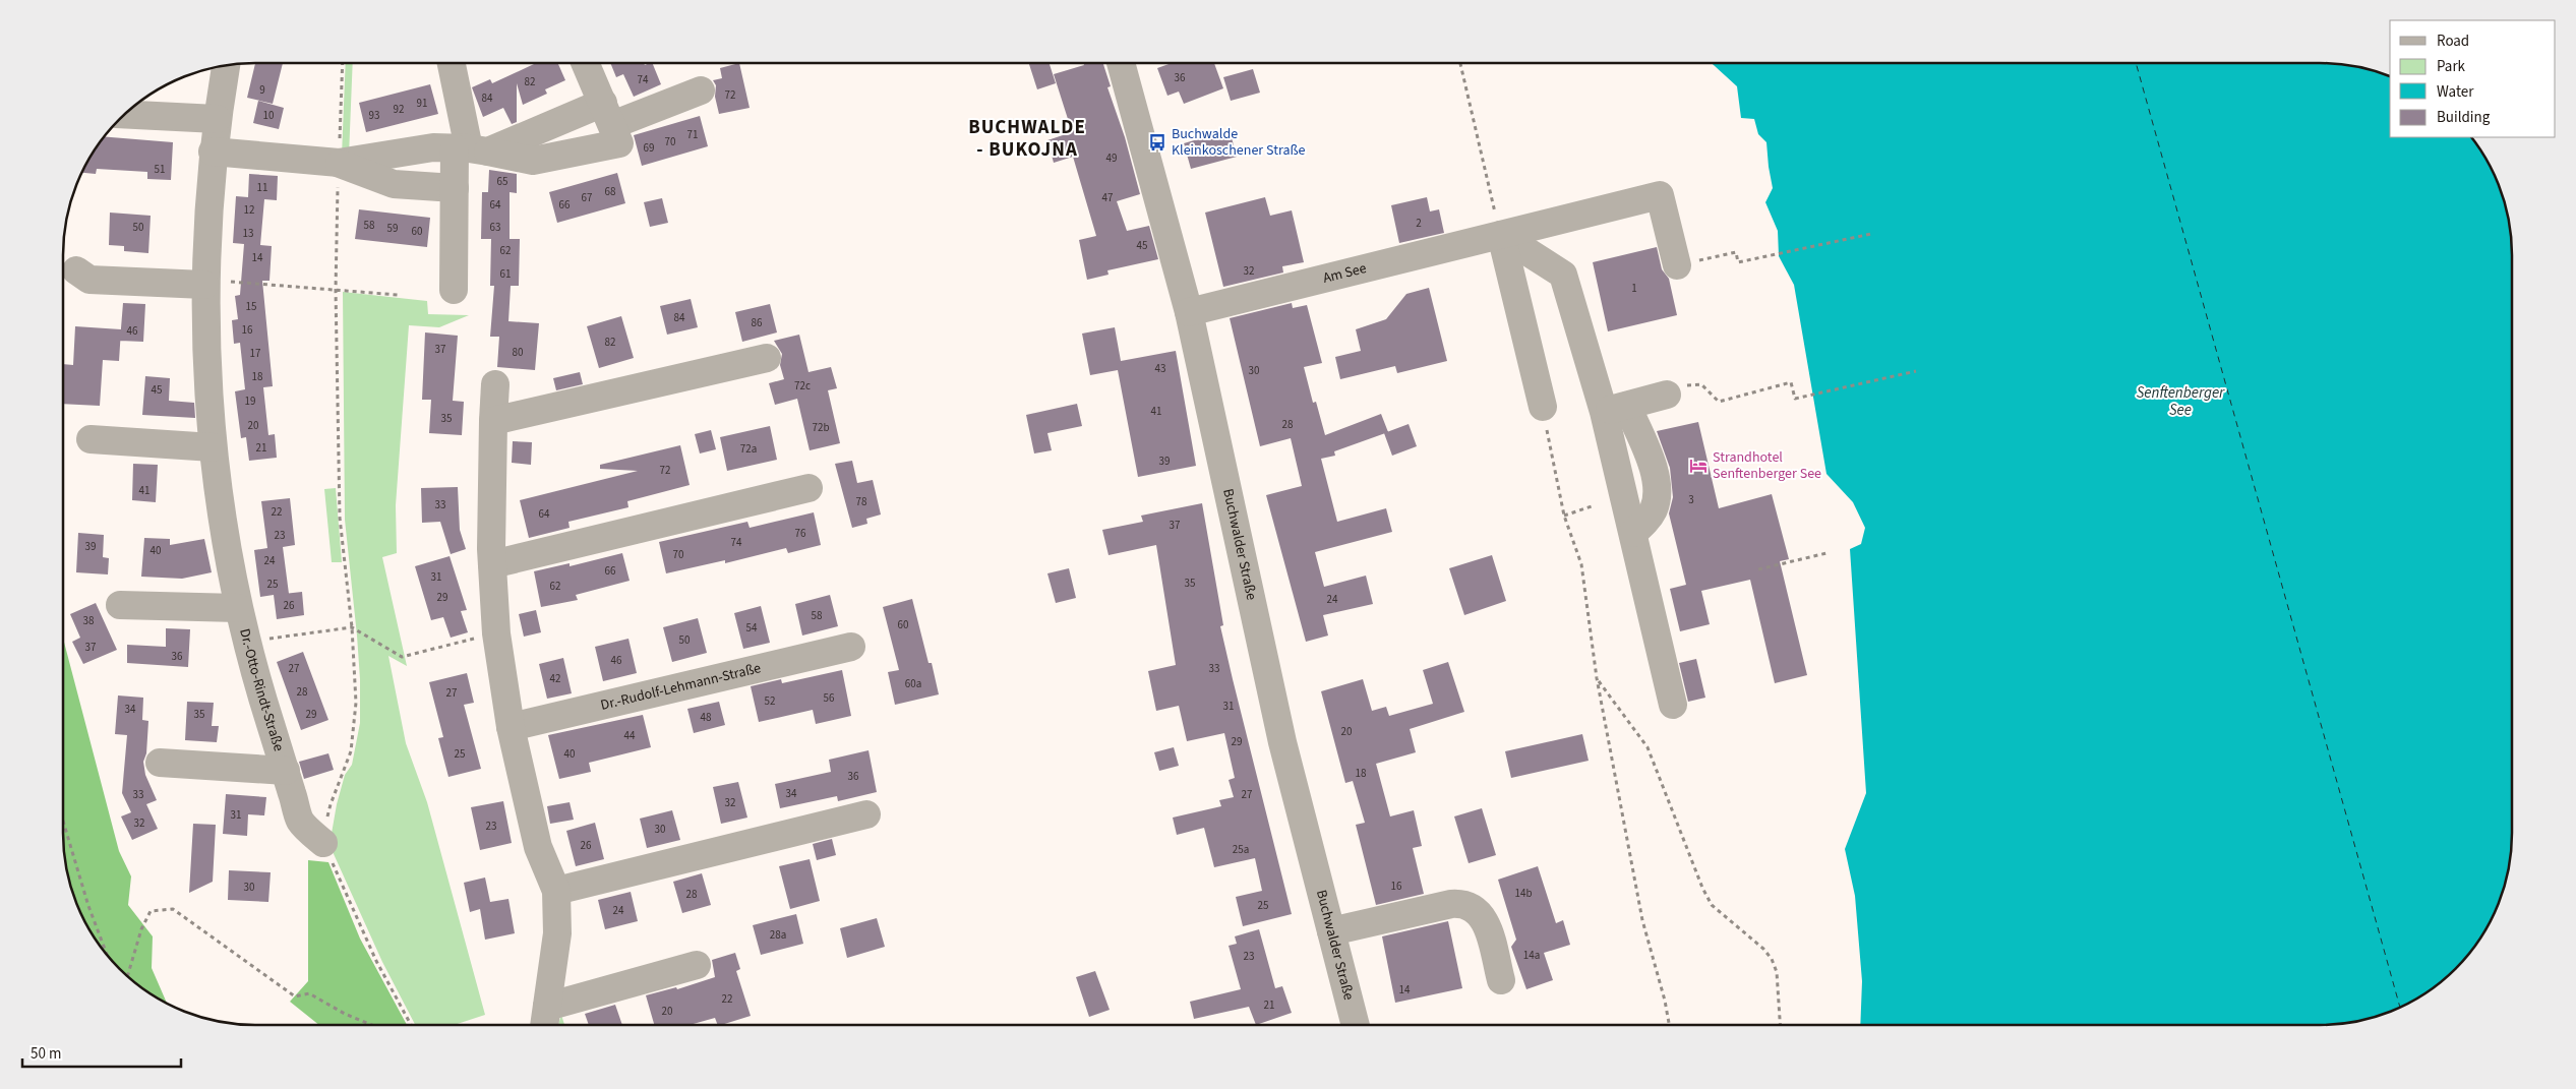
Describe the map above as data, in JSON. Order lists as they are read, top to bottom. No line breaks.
{"streets":{"street":["Am See","Buchwalder Straße","Dr.-Rudolf-Lehmann-Straße","Dr.-Otto-Rindt-Straße"]},"crossings":[["Am See","Buchwalder Straße"]],"districts":["BUCHWALDE - BUKOJNA"],"water":["Senftenberger See"],"places":{"bus stop":["Buchwalde Kleinkoschener Straße"],"hotel":["Strandhotel Senftenberger See"]},"house_numbers":["36","74","82","9","72","84","91","92","10","93","71","70","69","49","51","65","11","68","67","47","64","66","12","2","58","50","63","59","60","13","45","62","14","32","61","1","15","84","86","16","46","82","37","80","17","43","30","18","72c","45","19","41","35","28","20","72b","21","72a","39","72","41","3","78","33","22","64","37","76","23","74","39","40","70","24","66","31","35","25","62","29","24","26","58","38","60","54","50","37","36","46","27","33","42","60a","28","27","56","52","31","34","35","29","48","20","44","29","25","40","18","36","34","33","27","32","31","32","23","30","26","25a","16","30","14b","28","25","24","28a","14a","23","14","22","21","20"],"legend":["Road","Park","Water","Building"],"scale_bar":"50 m"}
